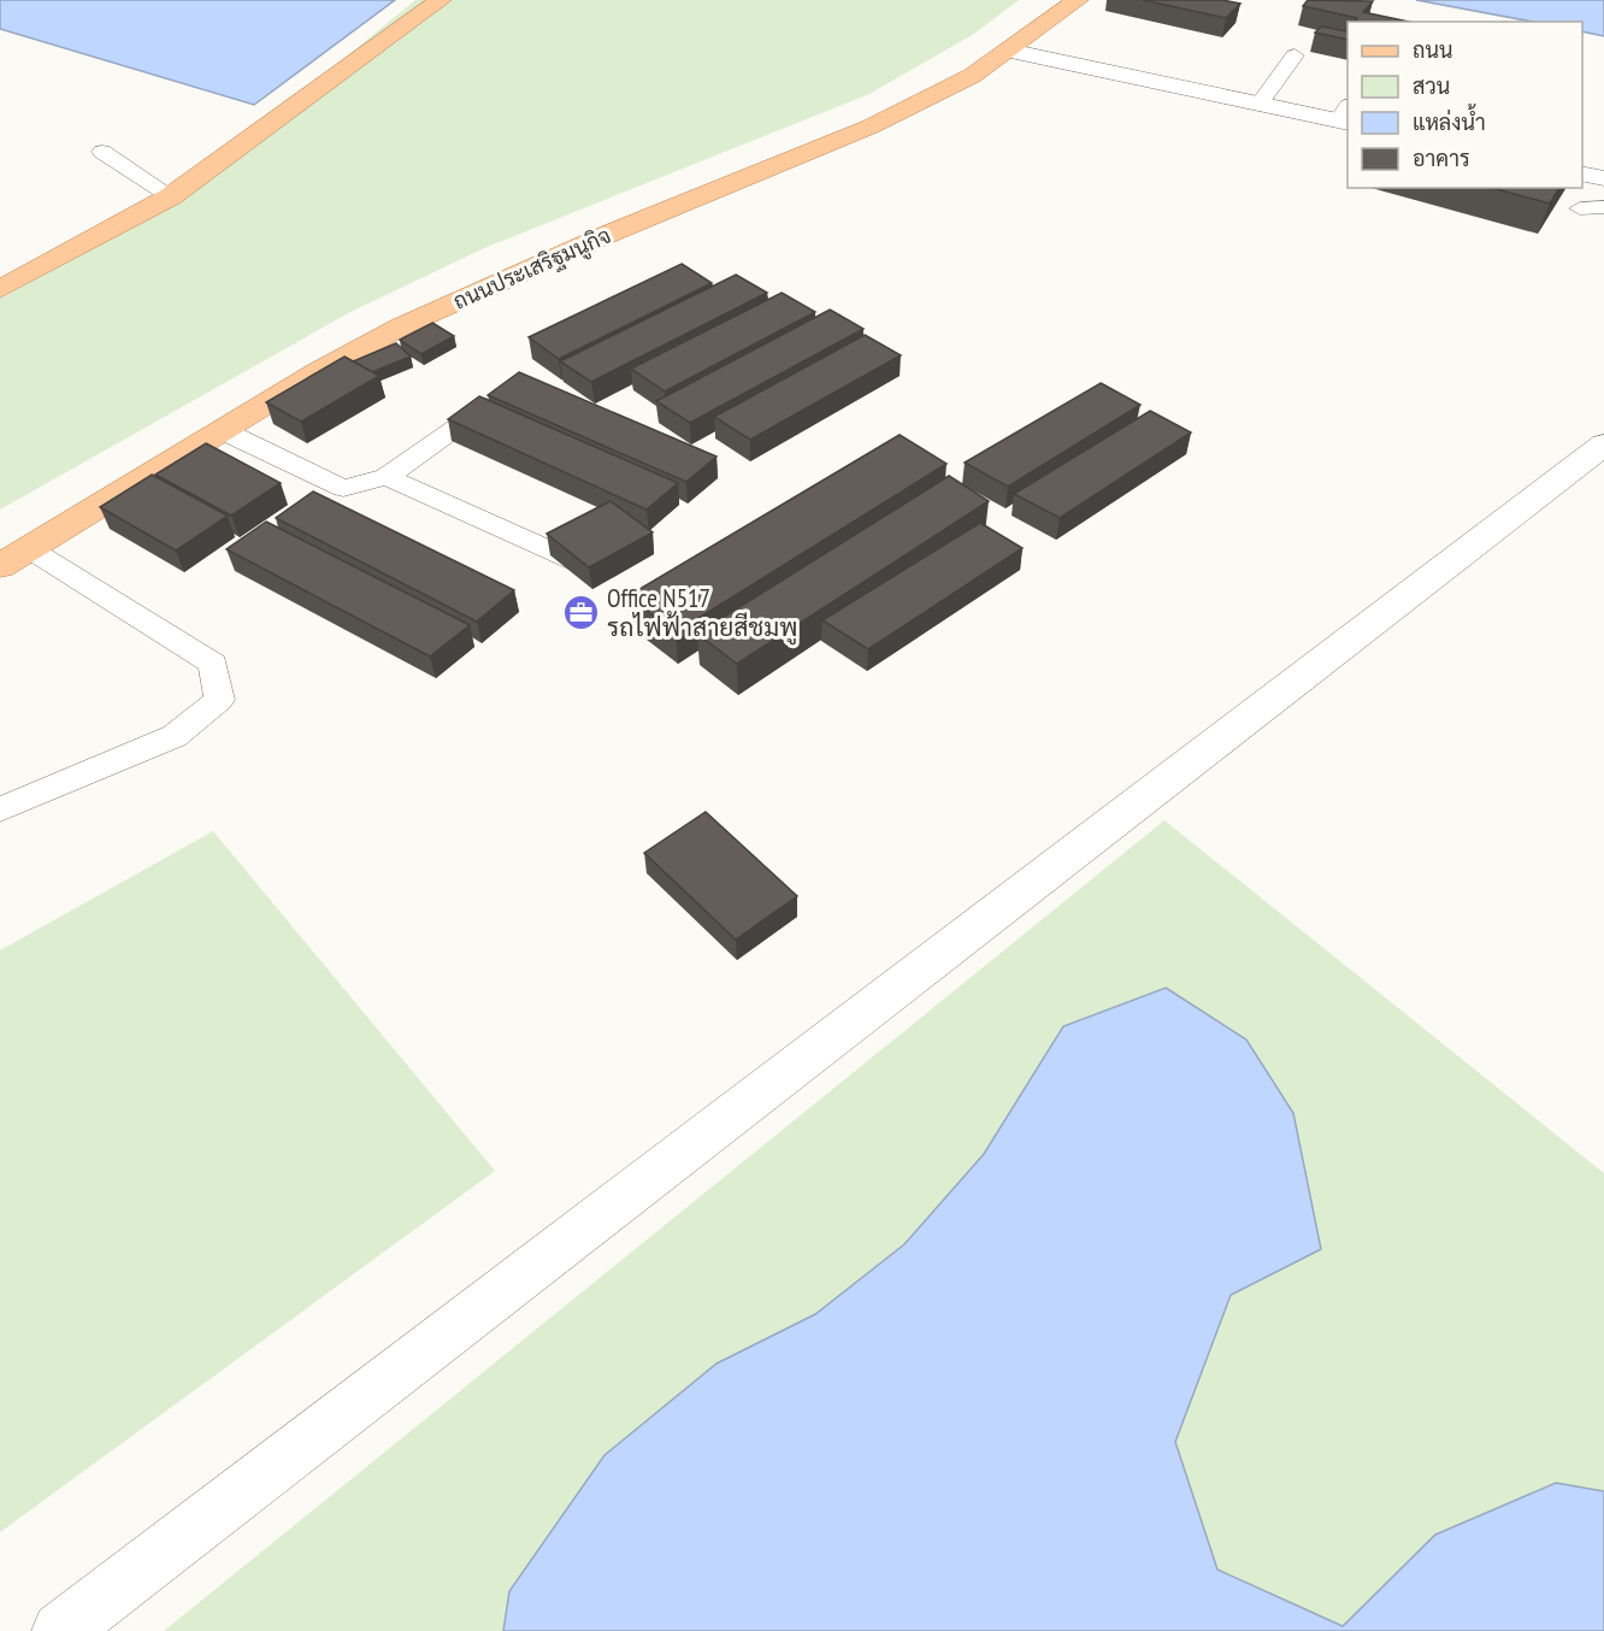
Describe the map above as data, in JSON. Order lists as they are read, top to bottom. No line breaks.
{"streets":{"main road":["ถนนประเสริฐมนูกิจ"]},"places":{"office":["Office N517 รถไฟฟ้าสายสีชมพู"]},"legend":["ถนน","สวน","แหล่งน้ำ","อาคาร"]}
